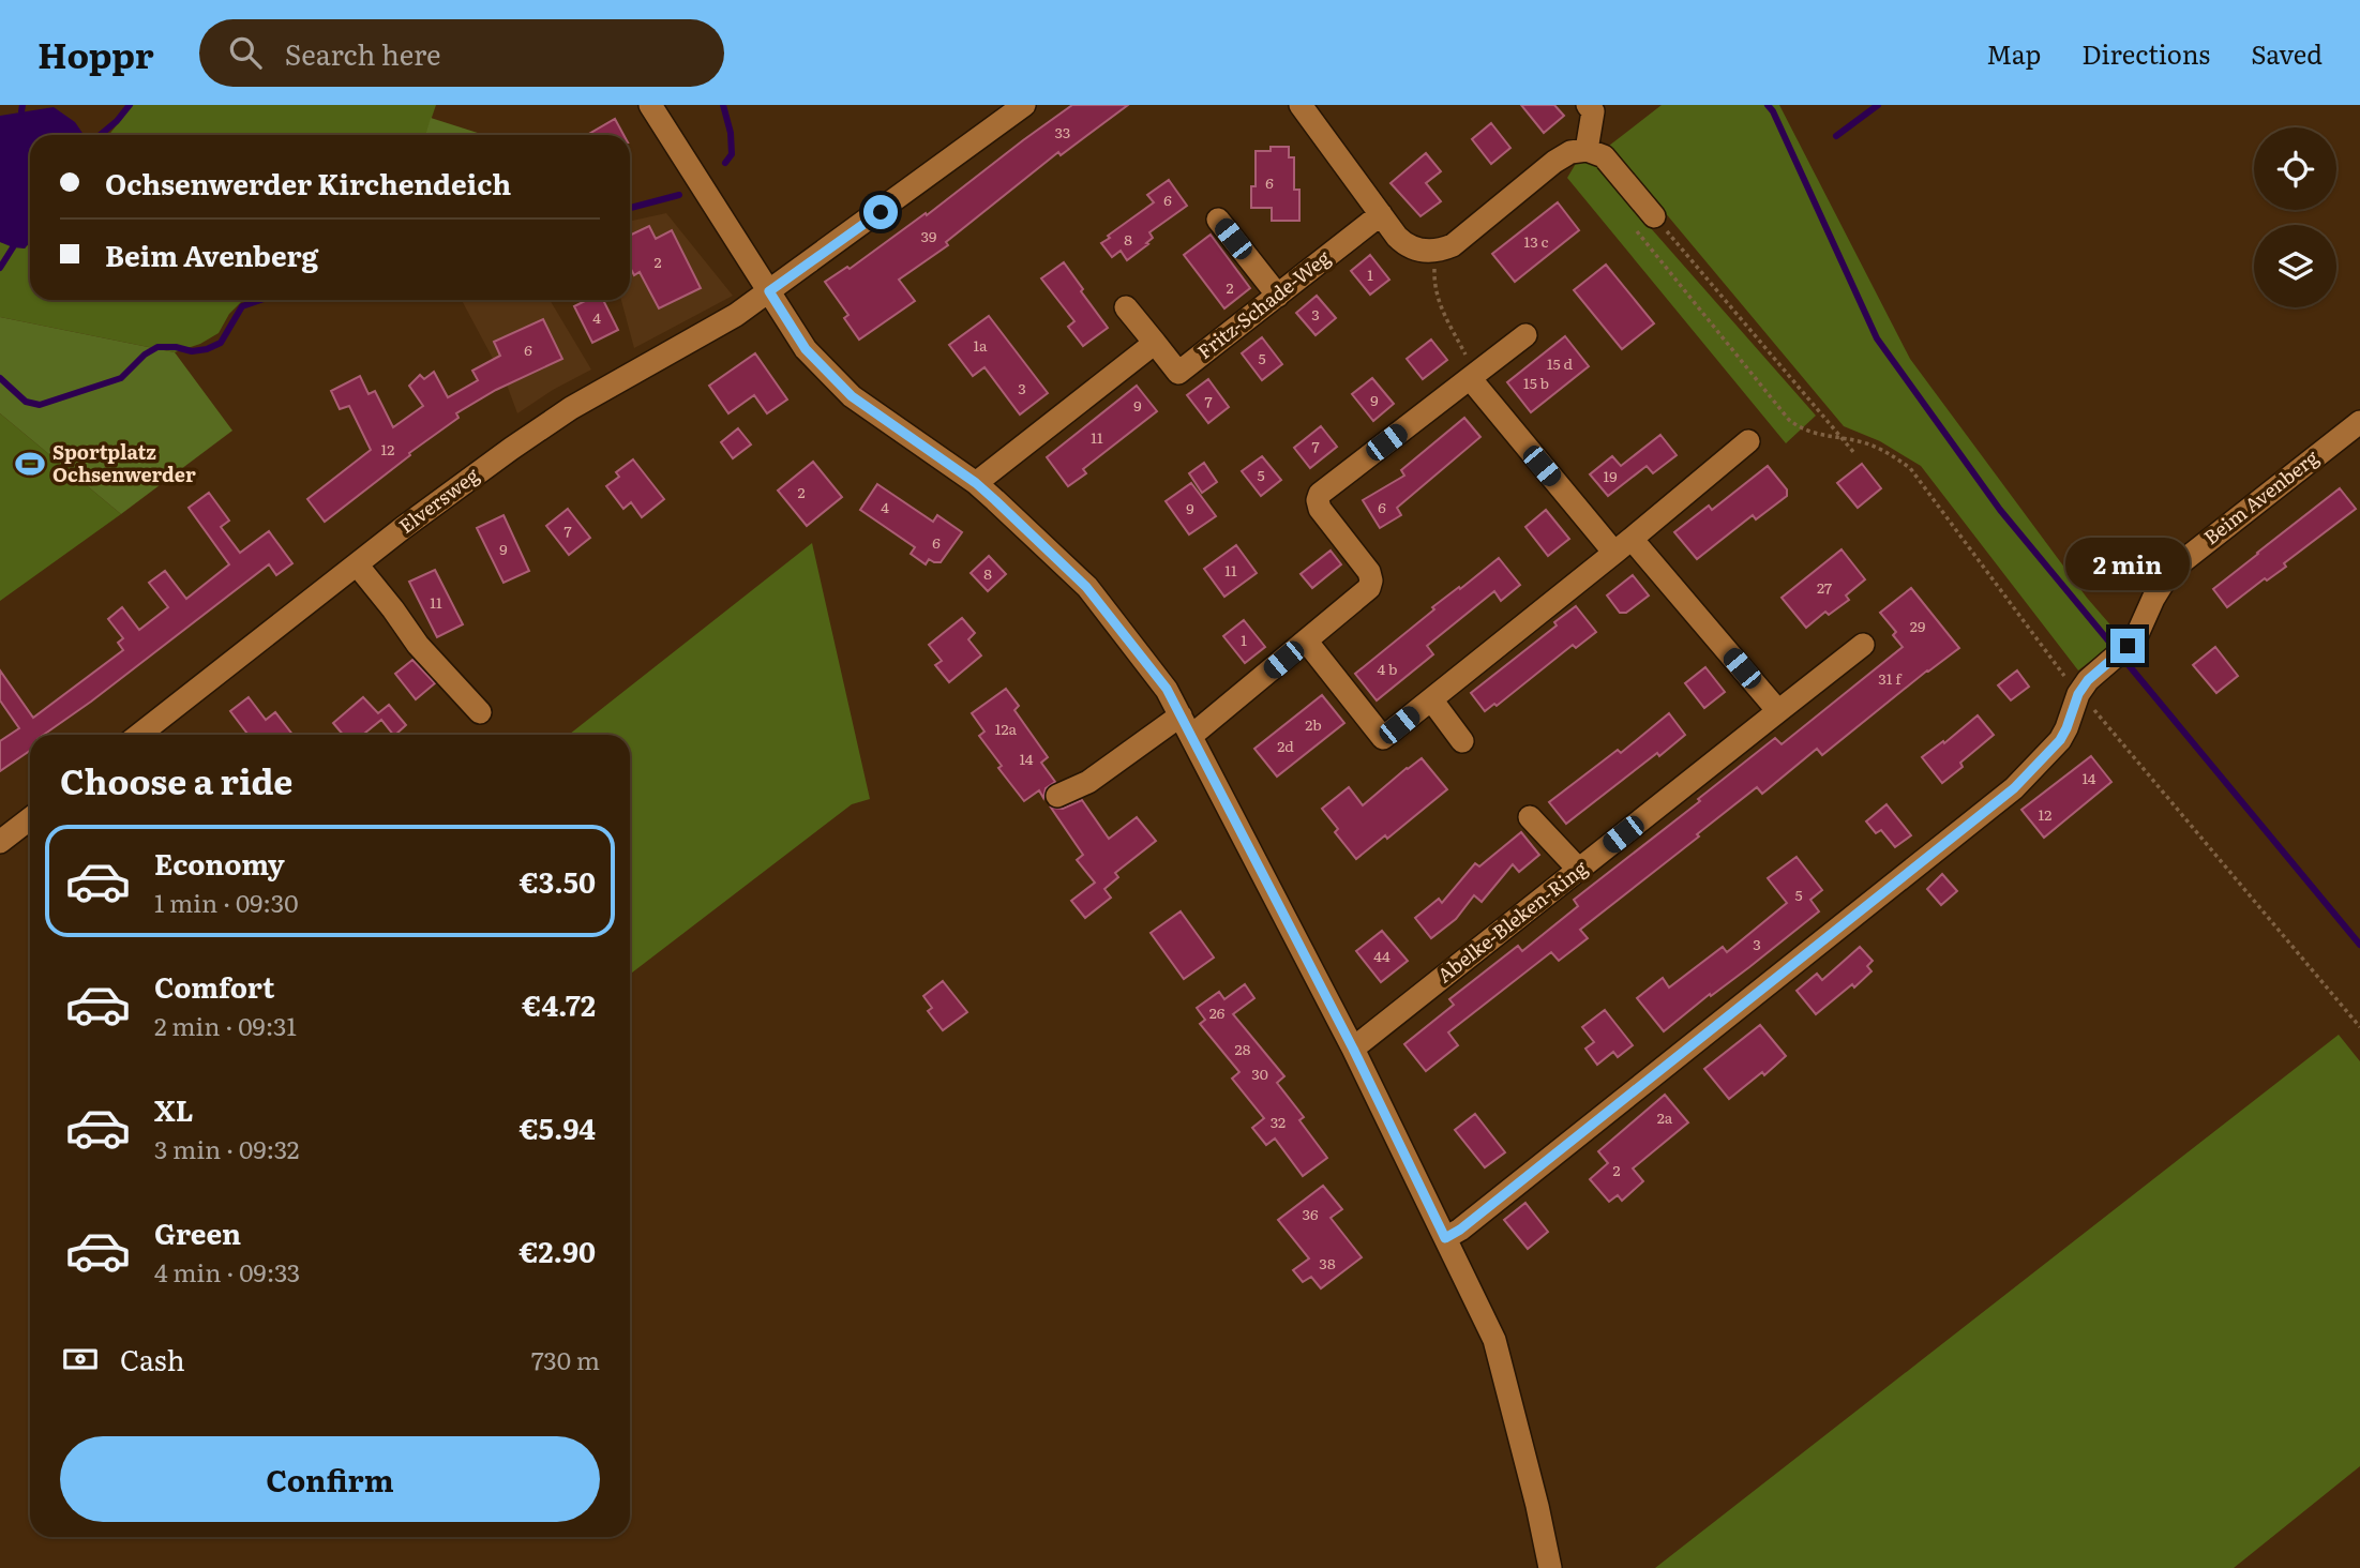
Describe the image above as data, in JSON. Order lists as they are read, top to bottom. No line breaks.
{"streets":{"street":["Fritz-Schade-Weg","Beim Avenberg","Elversweg","Abelke-Bleken-Ring"]},"places":{"sports":["Sportplatz Ochsenwerder"]},"house_numbers":["33","6","6","39","8","13 c","2","1","2","3","4","1a","6","5","15 d","15 b","3","9","7","9","11","7","12","5","19","2","4","6","9","7","6","9","11","8","27","11","29","1","4 b","31 f","2b","12a","2d","14","14","12","5","3","44","26","28","30","2a","32","2","36","38"],"page":{"header":"Hoppr","search":"Search here","nav":["Map","Directions","Saved"],"banner":["Ochsenwerder Kirchendeich","Beim Avenberg"],"bubble":"2 min","heading":"Choose a ride","list":[{"name":"Economy","note":"1 min · 09:30","value":"€3.50"},{"name":"Comfort","note":"2 min · 09:31","value":"€4.72"},{"name":"XL","note":"3 min · 09:32","value":"€5.94"},{"name":"Green","note":"4 min · 09:33","value":"€2.90"}],"pay":["Cash","730 m"],"buttons":"Confirm"}}
